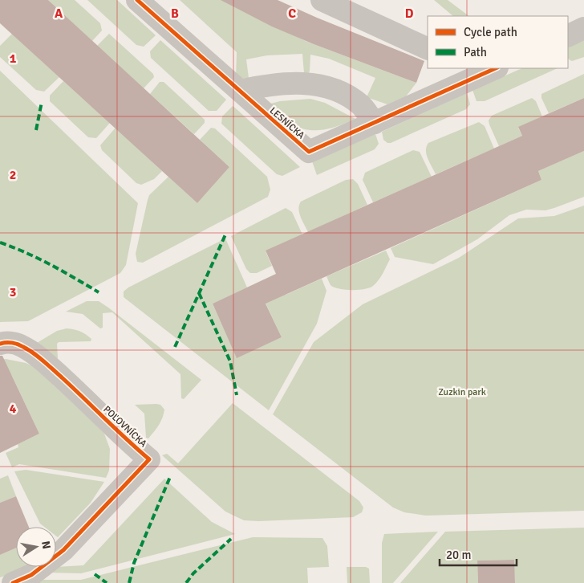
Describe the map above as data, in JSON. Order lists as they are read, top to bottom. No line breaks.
{"streets":{"street":["LESNÍCKA","POĽOVNÍCKA"]},"parks":["Zuzkin park"],"legend":["Cycle path","Path"],"scale_bar":"20 m","north":"right","grid":{"columns":["A","B","C","D"],"rows":["1","2","3","4"]}}
